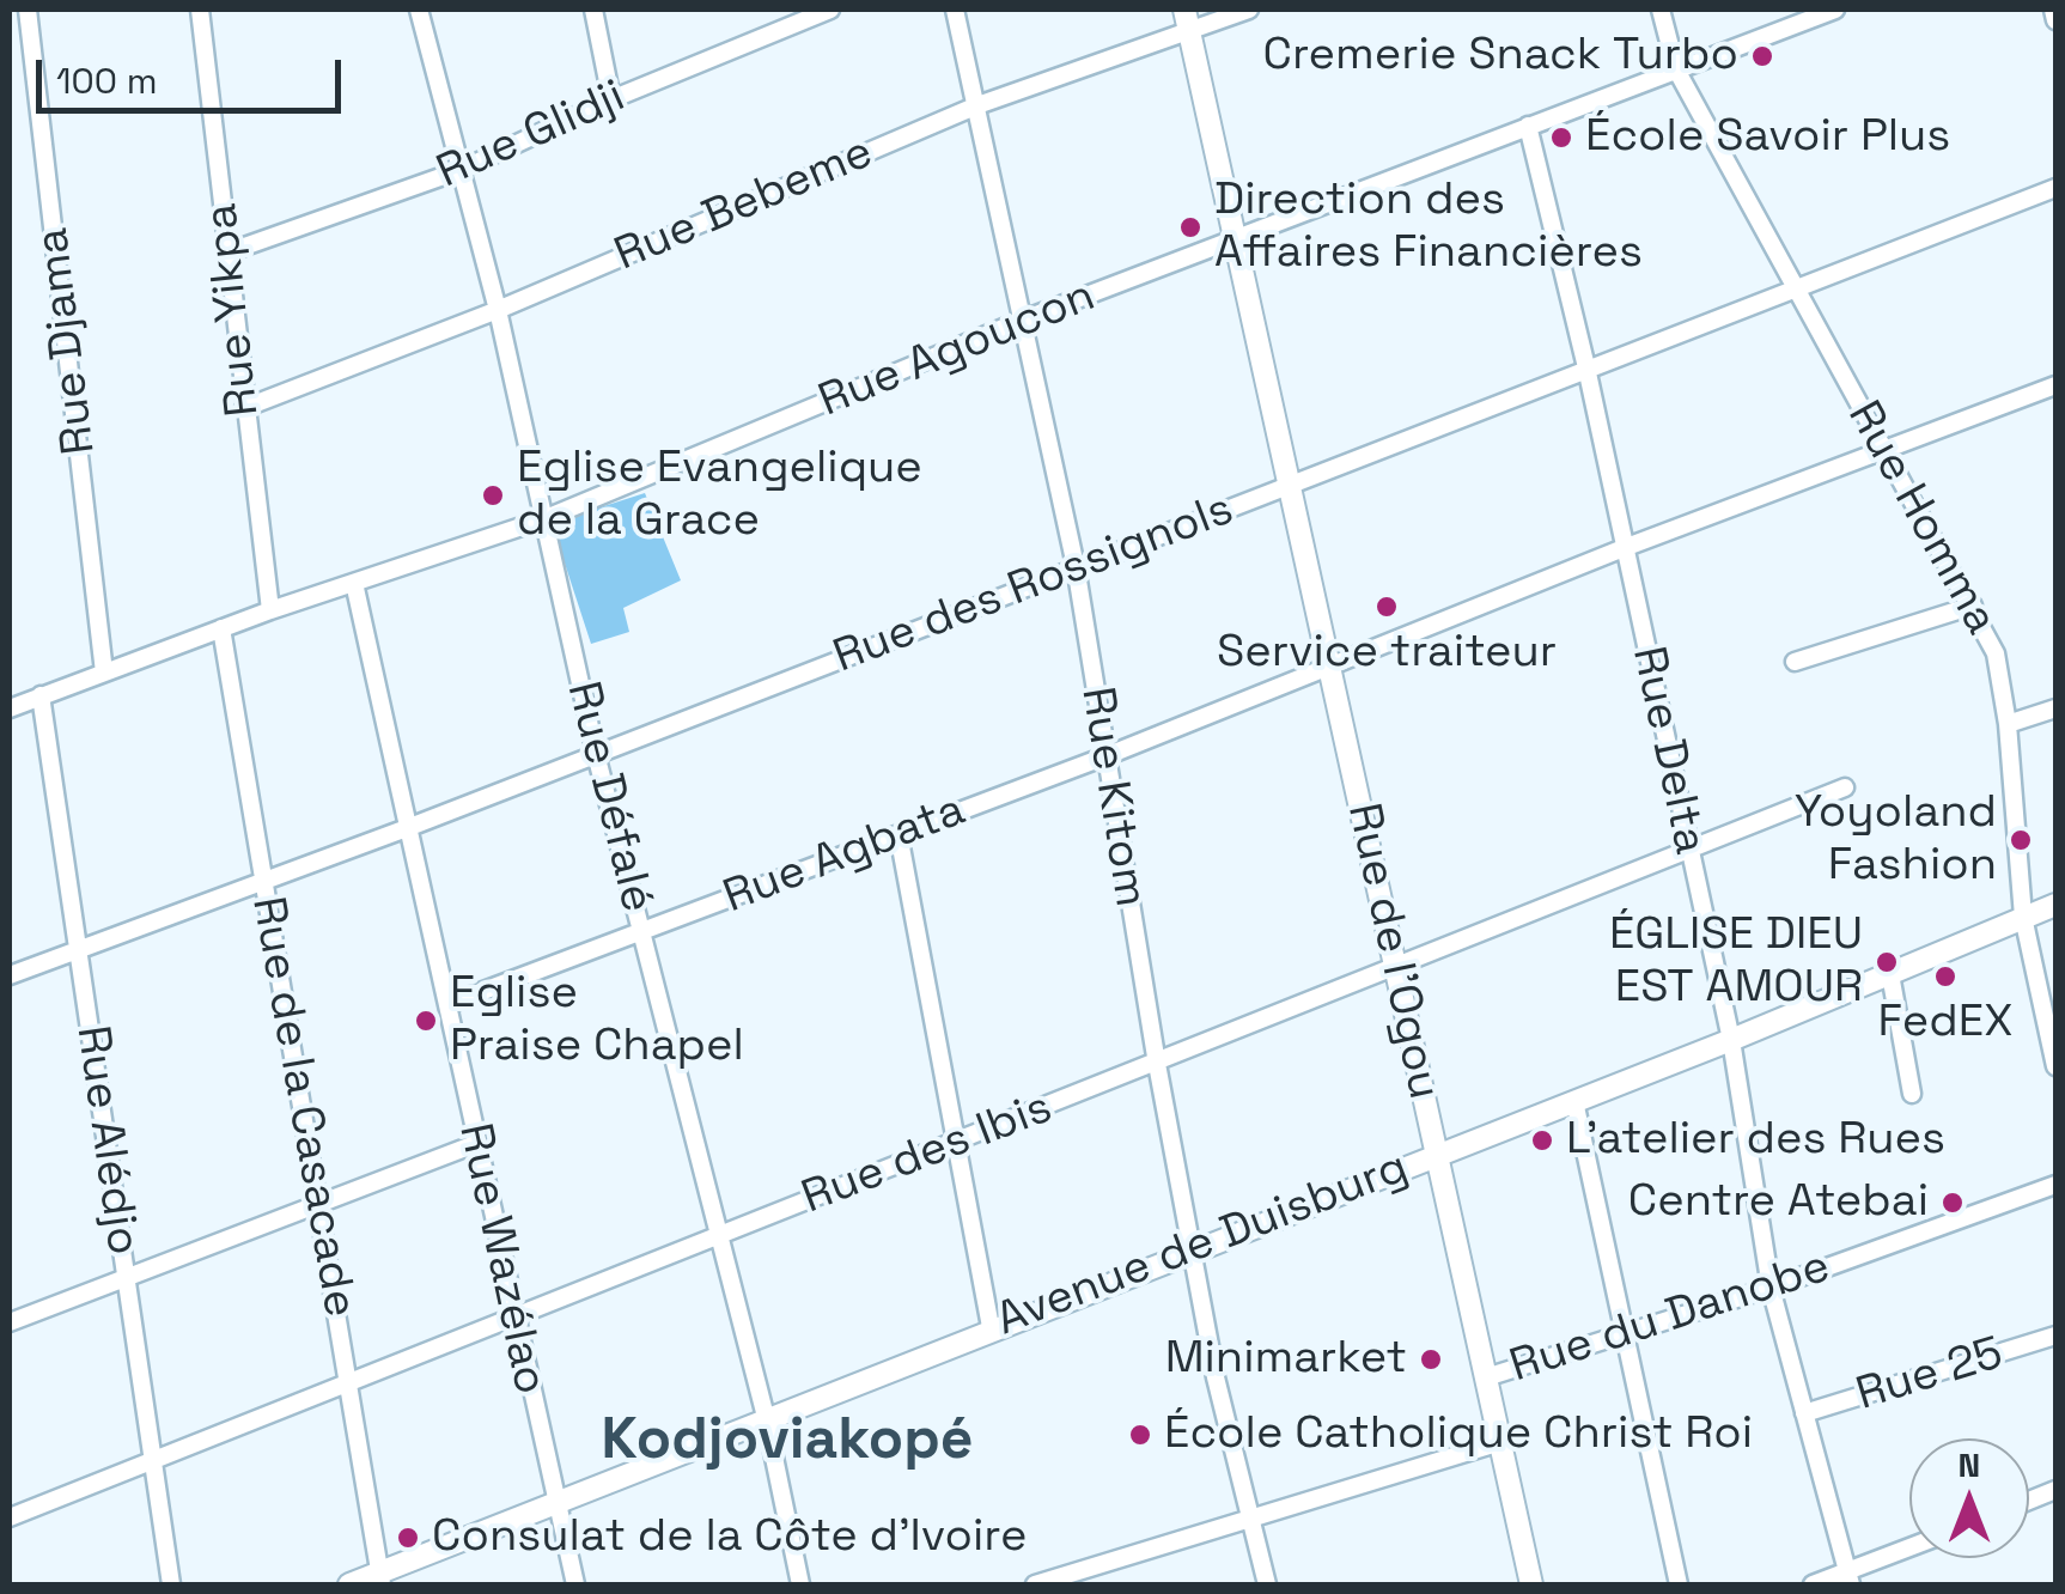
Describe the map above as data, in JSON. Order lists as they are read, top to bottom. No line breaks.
{"streets":{"street":["Rue Glidji","Rue Bebeme","Rue Yikpa","Rue Djama","Rue Agoucon","Rue Homma","Rue des Rossignols","Rue Delta","Rue Défalé","Rue Kitom","Rue Agbata","Rue de l'Ogou","Rue de la Casacade","Rue Alédjo","Rue des Ibis","Avenue de Duisburg","Rue Wazélao","Rue du Danobe","Rue 25"]},"crossings":[["Rue Glidji","Rue Yikpa"],["Rue Glidji","Rue Défalé"],["Rue Bebeme","Rue Yikpa"],["Rue Bebeme","Rue Défalé"],["Rue Bebeme","Rue Kitom"],["Rue Yikpa","Rue Agoucon"],["Rue Djama","Rue Agoucon"],["Rue Agoucon","Rue Homma"],["Rue Agoucon","Rue Delta"],["Rue Agoucon","Rue Défalé"],["Rue Agoucon","Rue Kitom"],["Rue Agoucon","Rue de la Casacade"],["Rue Agoucon","Rue Alédjo"],["Rue Agoucon","Rue Wazélao"],["Rue Homma","Rue des Rossignols"],["Rue Homma","Rue Agbata"],["Rue Homma","Avenue de Duisburg"],["Rue des Rossignols","Rue Delta"],["Rue des Rossignols","Rue Défalé"],["Rue des Rossignols","Rue Kitom"],["Rue des Rossignols","Rue de la Casacade"],["Rue des Rossignols","Rue Alédjo"],["Rue des Rossignols","Rue Wazélao"],["Rue Delta","Rue Agbata"],["Rue Delta","Rue des Ibis"],["Rue Delta","Avenue de Duisburg"],["Rue Delta","Rue du Danobe"],["Rue Delta","Rue 25"],["Rue Défalé","Rue Agbata"],["Rue Défalé","Rue des Ibis"],["Rue Défalé","Avenue de Duisburg"],["Rue Kitom","Rue Agbata"],["Rue Kitom","Rue des Ibis"],["Rue Kitom","Avenue de Duisburg"],["Rue Agbata","Rue de l'Ogou"],["Rue Agbata","Rue Wazélao"],["Rue de l'Ogou","Rue des Ibis"],["Rue de l'Ogou","Avenue de Duisburg"],["Rue de l'Ogou","Rue du Danobe"],["Rue de la Casacade","Rue des Ibis"],["Rue de la Casacade","Avenue de Duisburg"],["Rue Alédjo","Rue des Ibis"],["Rue des Ibis","Rue Wazélao"],["Avenue de Duisburg","Rue Wazélao"]],"districts":["Kodjoviakopé"],"places":["Cremerie Snack Turbo","École Savoir Plus","Direction des Affaires Financières","Eglise Evangelique de la Grace","Service traiteur","Yoyoland Fashion","ÉGLISE DIEU EST AMOUR","FedEX","Eglise Praise Chapel","L'atelier des Rues","Centre Atebai","Minimarket","École Catholique Christ Roi","Consulat de la Côte d’Ivoire"],"scale_bar":"100 m","north":"top"}
